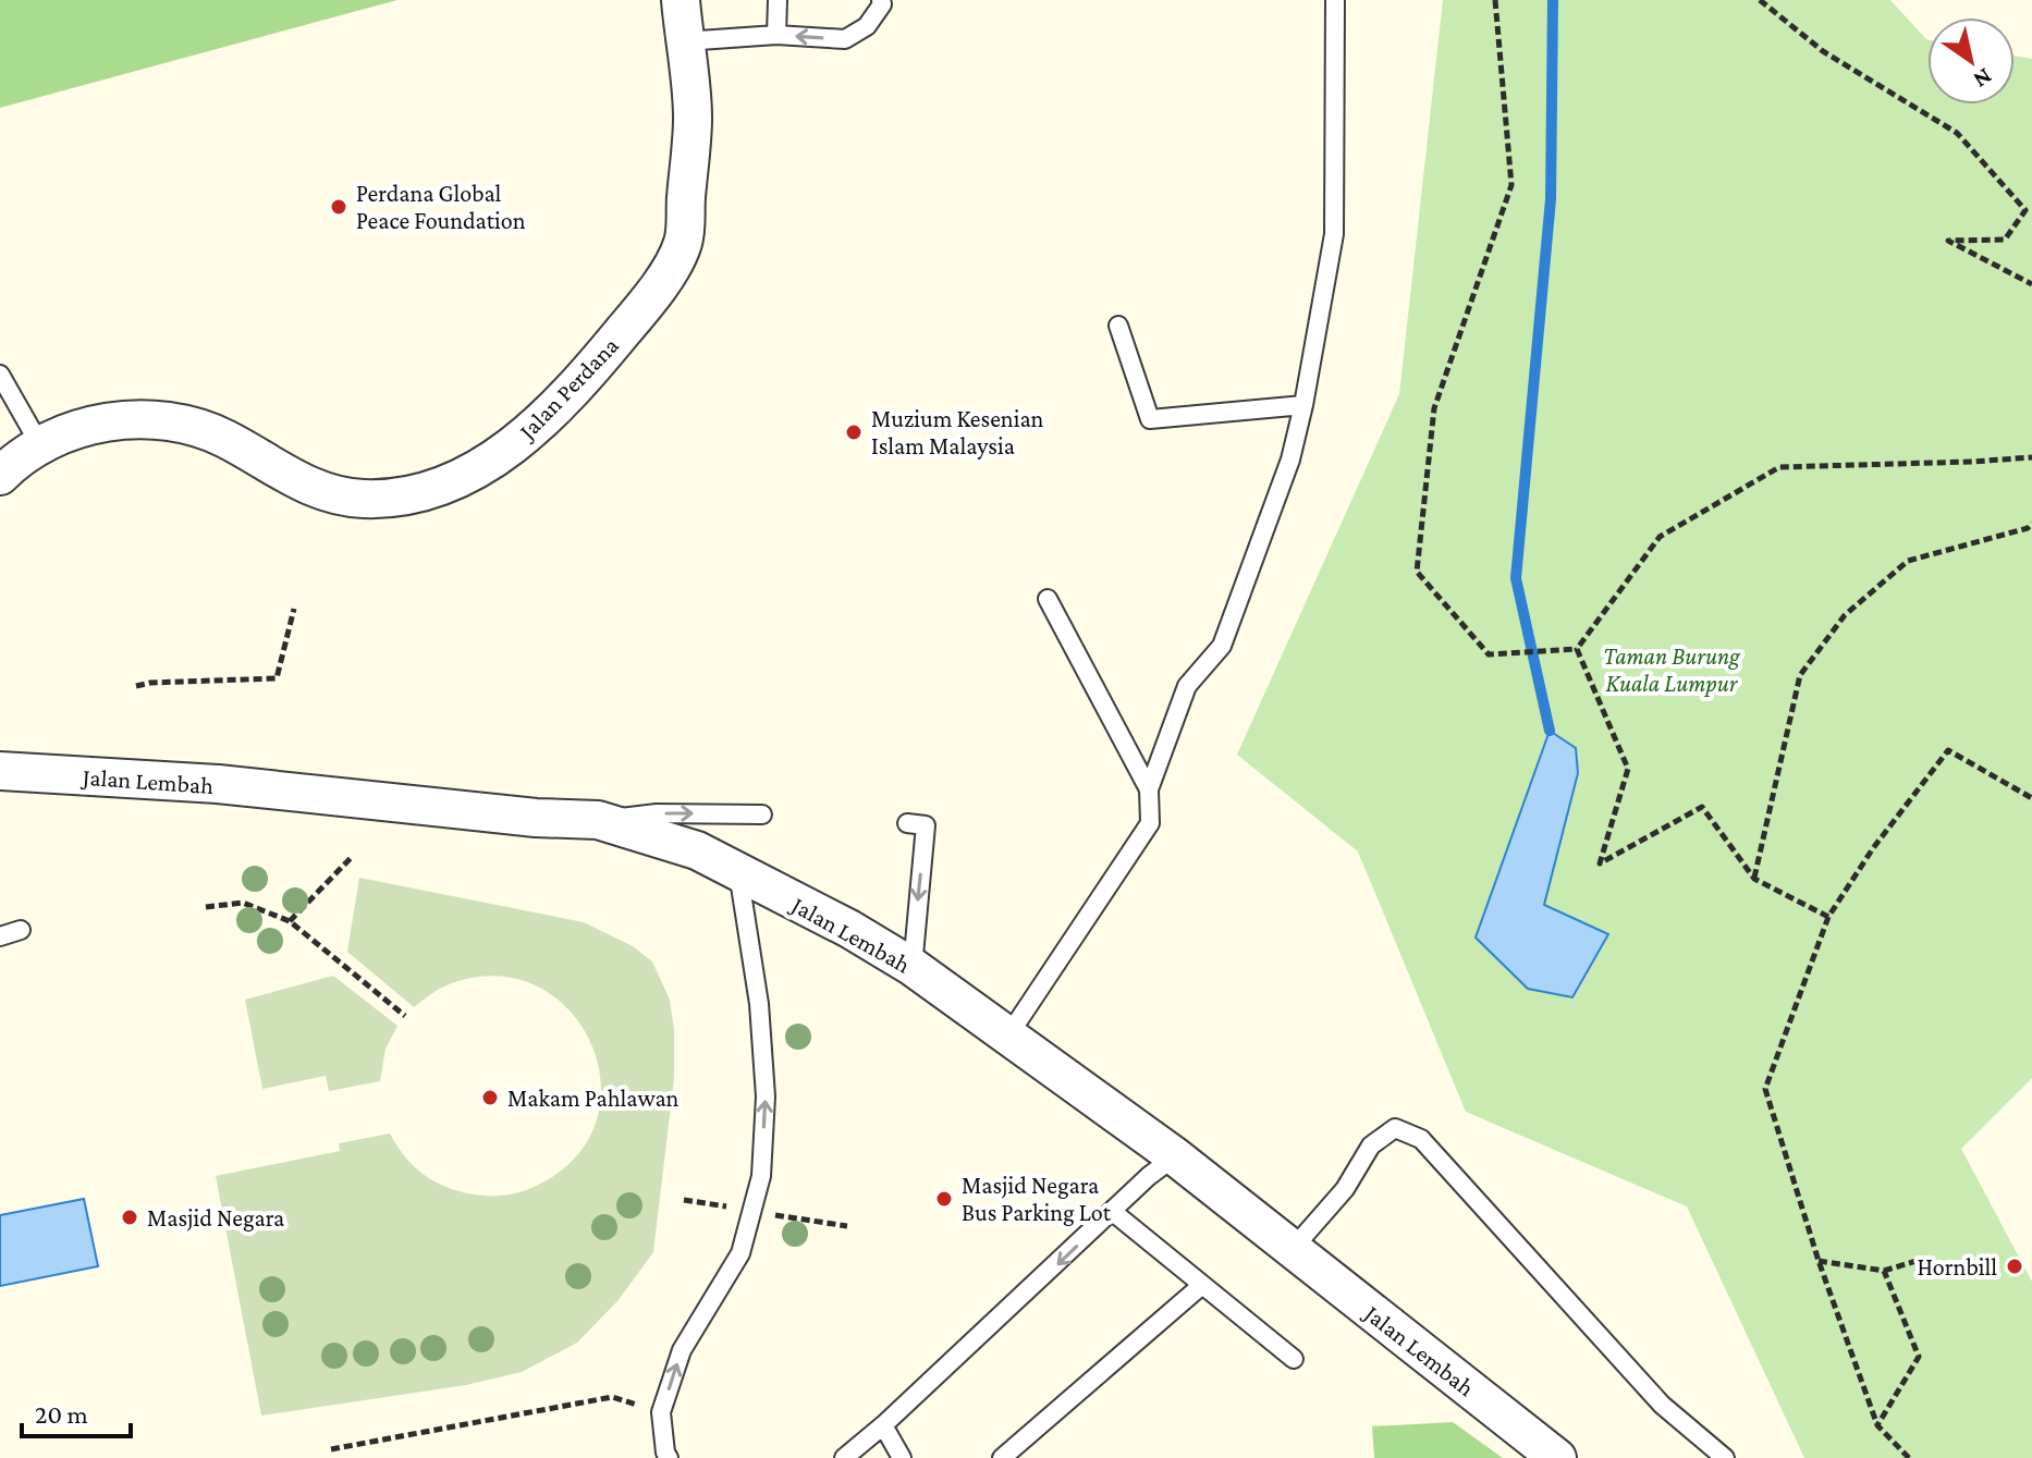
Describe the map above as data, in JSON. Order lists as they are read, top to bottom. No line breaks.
{"streets":{"street":["Jalan Perdana","Jalan Lembah"]},"parks":["Taman Burung Kuala Lumpur"],"places":["Perdana Global Peace Foundation","Muzium Kesenian Islam Malaysia","Makam Pahlawan","Masjid Negara Bus Parking Lot","Masjid Negara","Hornbill"],"scale_bar":"20 m","north":"bottom right"}
